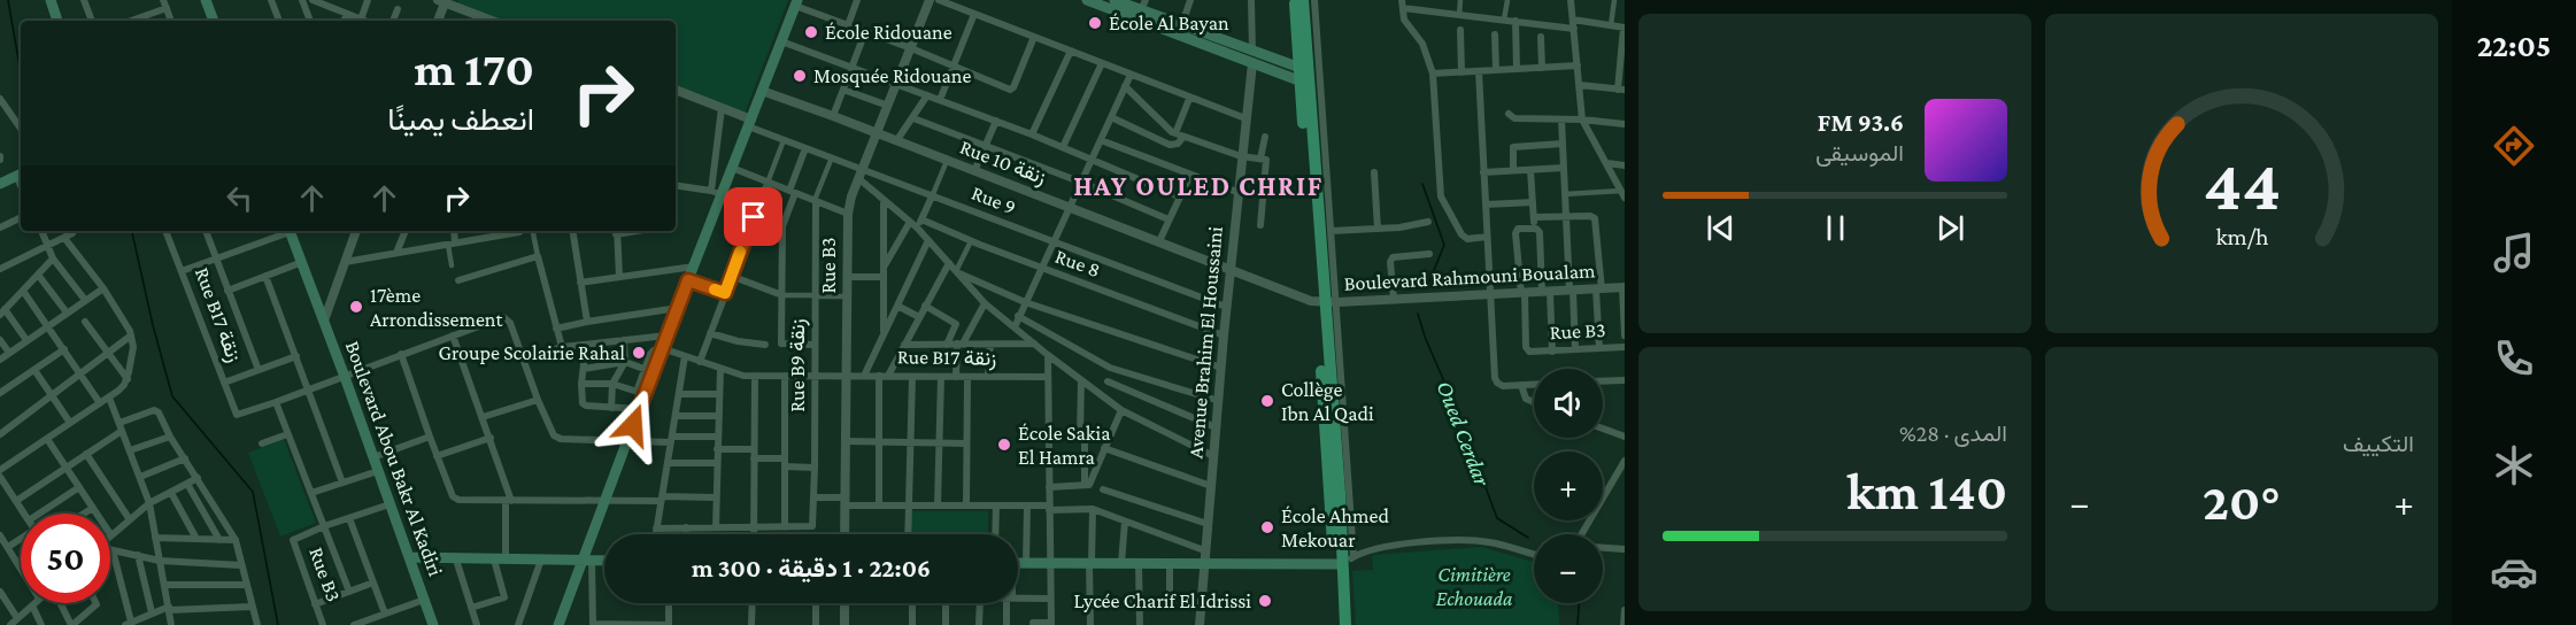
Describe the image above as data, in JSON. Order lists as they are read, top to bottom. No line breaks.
{"streets":{"main road":["Boulevard Abou Bakr Al Kadiri"],"street":["Rue 10 زنقة","Rue 9","Rue 8","Rue B3","Boulevard Rahmouni Boualam","Rue B17 زنقة","Avenue Brahim El Houssaini","Rue B9 زنقة"]},"crossings":[["Rue 10 زنقة","Rue B3"],["Rue 10 زنقة","Boulevard Rahmouni Boualam"],["Rue 10 زنقة","Avenue Brahim El Houssaini"],["Rue 9","Rue B3"],["Rue 9","Avenue Brahim El Houssaini"],["Rue 8","Avenue Brahim El Houssaini"],["Rue B3","Boulevard Rahmouni Boualam"],["Rue B3","Rue B17 زنقة"],["Rue B17 زنقة","Rue B9 زنقة"]],"districts":["HAY OULED CHRIF"],"water":["Oued Cerdar"],"parks":["Cimitière Echouada"],"places":["École Al Bayan","École Ridouane","Mosquée Ridouane","17ème Arrondissement","Groupe Scolairie Rahal","Collège Ibn Al Qadi","École Sakia El Hamra","École Ahmed Mekouar","Lycée Charif El Idrissi"],"page":{"tabs":"22:05","turn":["170 m","انعطف يمينًا"],"song":["93.6 FM","الموسيقى"],"tile":["التكييف",["المدى · 28%","140 km"]],"map_buttons":["+","−"],"heat":["−","20°","+"],"limit":"50","trip":"22:06 · 1 دقيقة · 300 m","gauge":["44","km/h"]}}
